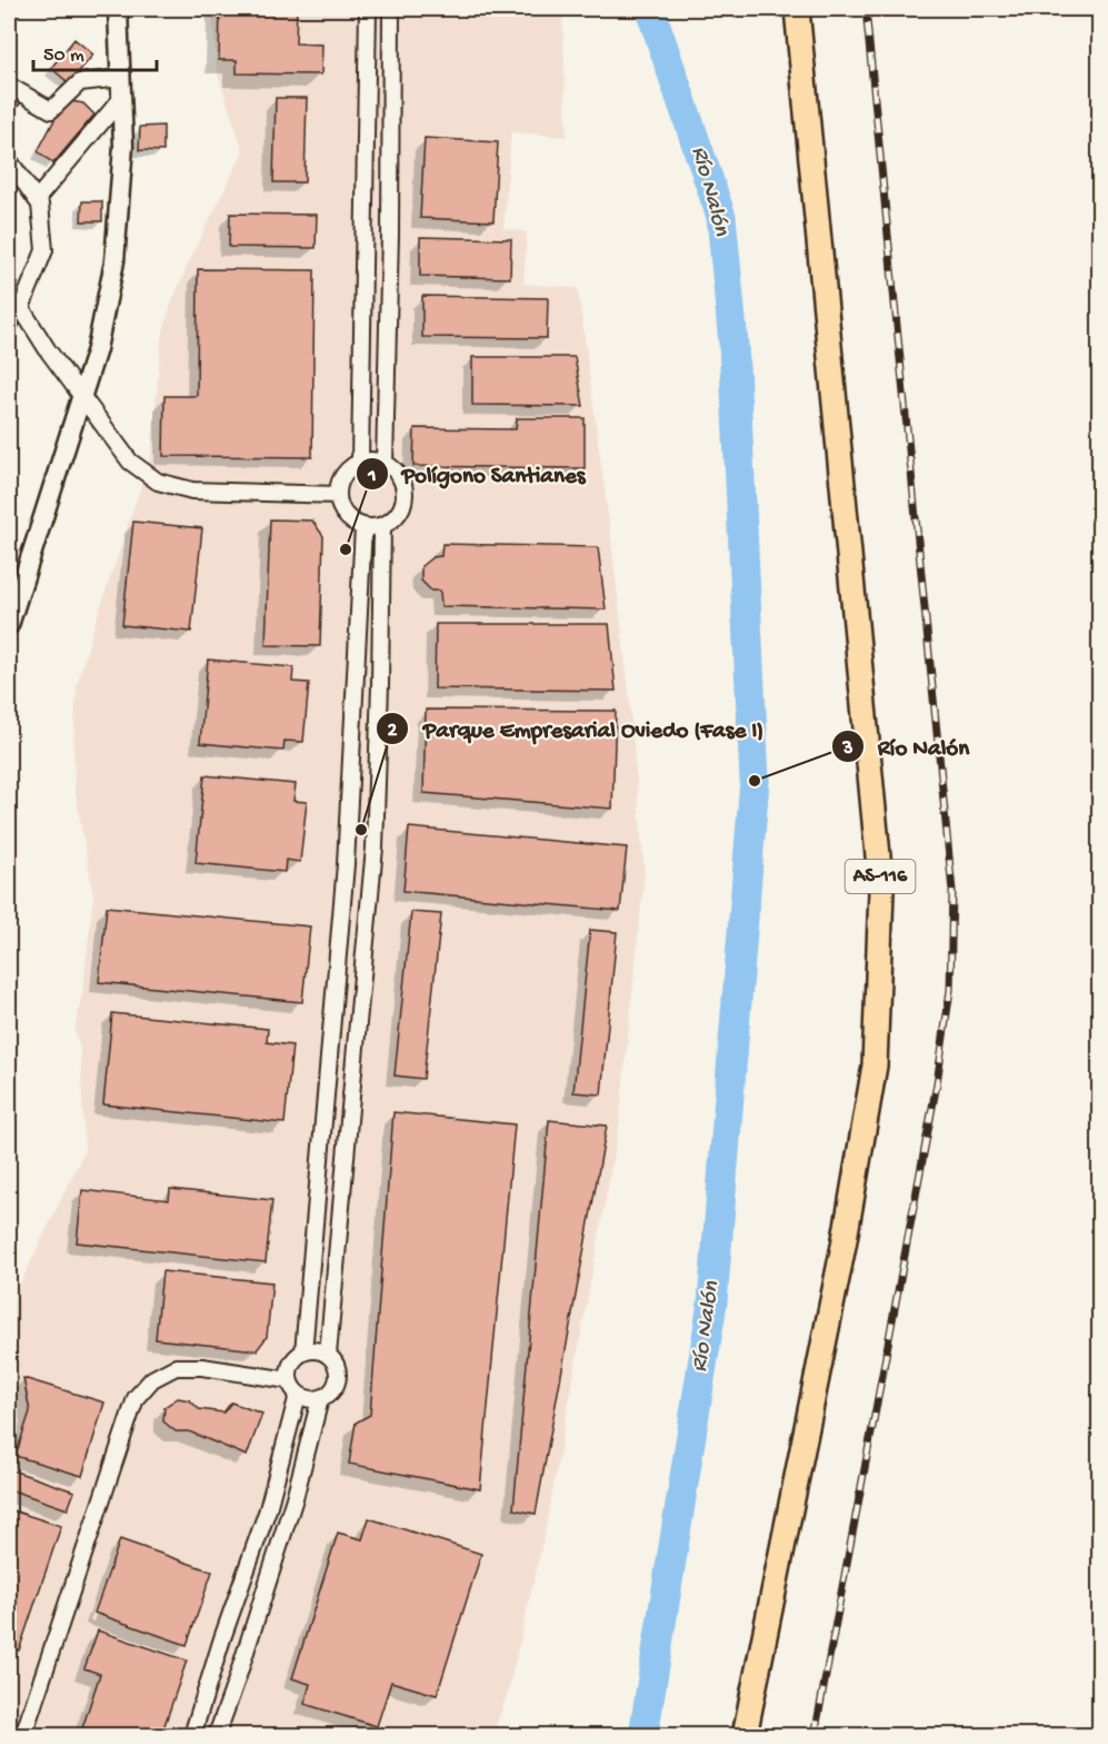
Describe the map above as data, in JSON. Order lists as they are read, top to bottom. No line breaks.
{"streets":{"main road":["AS-116"]},"water":["Río Nalón"],"places":["Polígono Santianes","Río Nalón","Parque Empresarial Oviedo (Fase I)"],"scale_bar":"50 m"}
